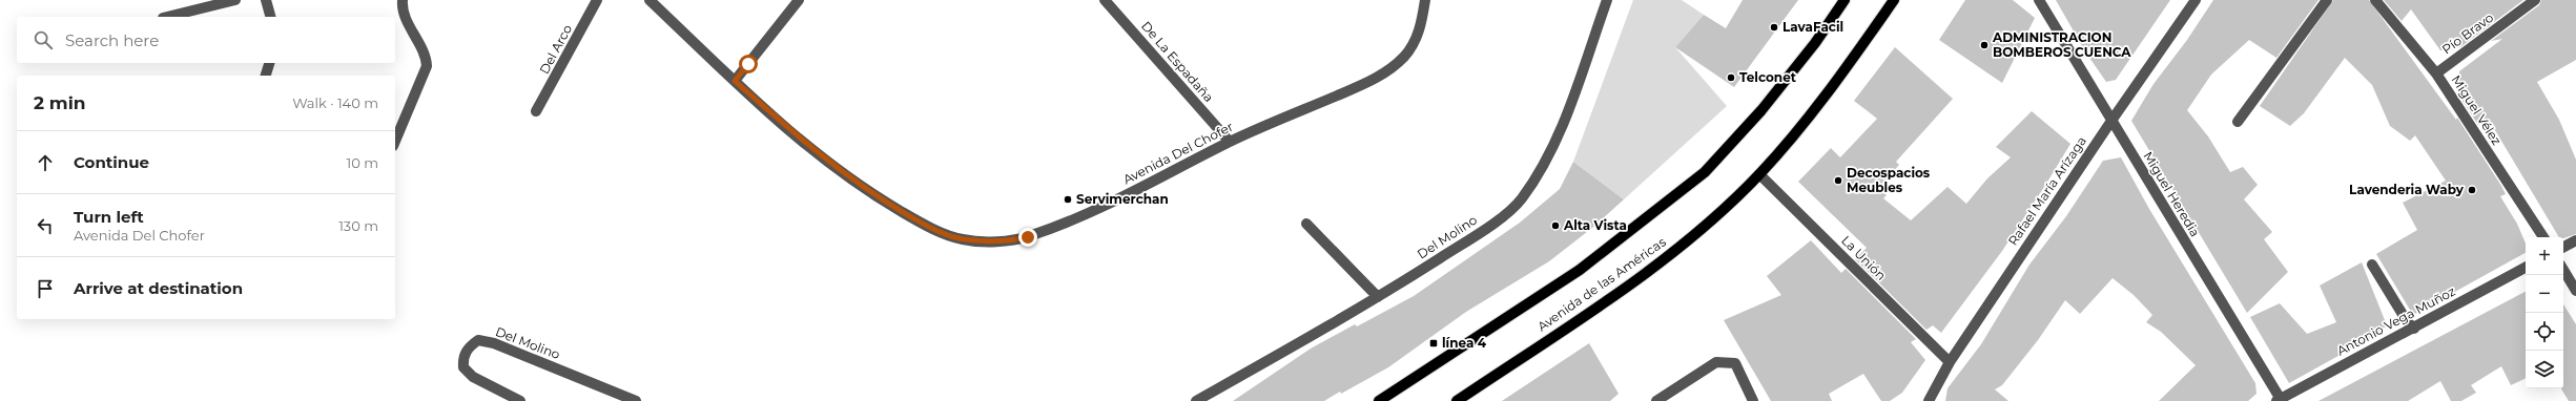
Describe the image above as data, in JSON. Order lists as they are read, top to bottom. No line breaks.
{"streets":{"main road":["Avenida de las Américas"],"street":["Pío Bravo","Del Arco","De La Espadaña","Miguel Vélez","Avenida Del Chofer","Rafael María Arízaga","Miguel Heredia","Del Molino","La Unión","Antonio Vega Muñoz"]},"crossings":[["Pío Bravo","Miguel Vélez"],["De La Espadaña","Avenida Del Chofer"],["Rafael María Arízaga","Miguel Heredia"],["Rafael María Arízaga","La Unión"],["Miguel Heredia","Antonio Vega Muñoz"],["La Unión","Avenida de las Américas"]],"places":{"other":["LavaFacil","ADMINISTRACION BOMBEROS CUENCA","Telconet","Decospacios Meubles","Lavenderia Waby","Servimerchan","Alta Vista"],"transit":["línea 4"]},"page":{"search":"Search here","heading":["2 min","Walk · 140 m"],"list":[["Continue","10 m"],["Turn left","Avenida Del Chofer","130 m"],"Arrive at destination"],"map_buttons":["+","−"]}}
